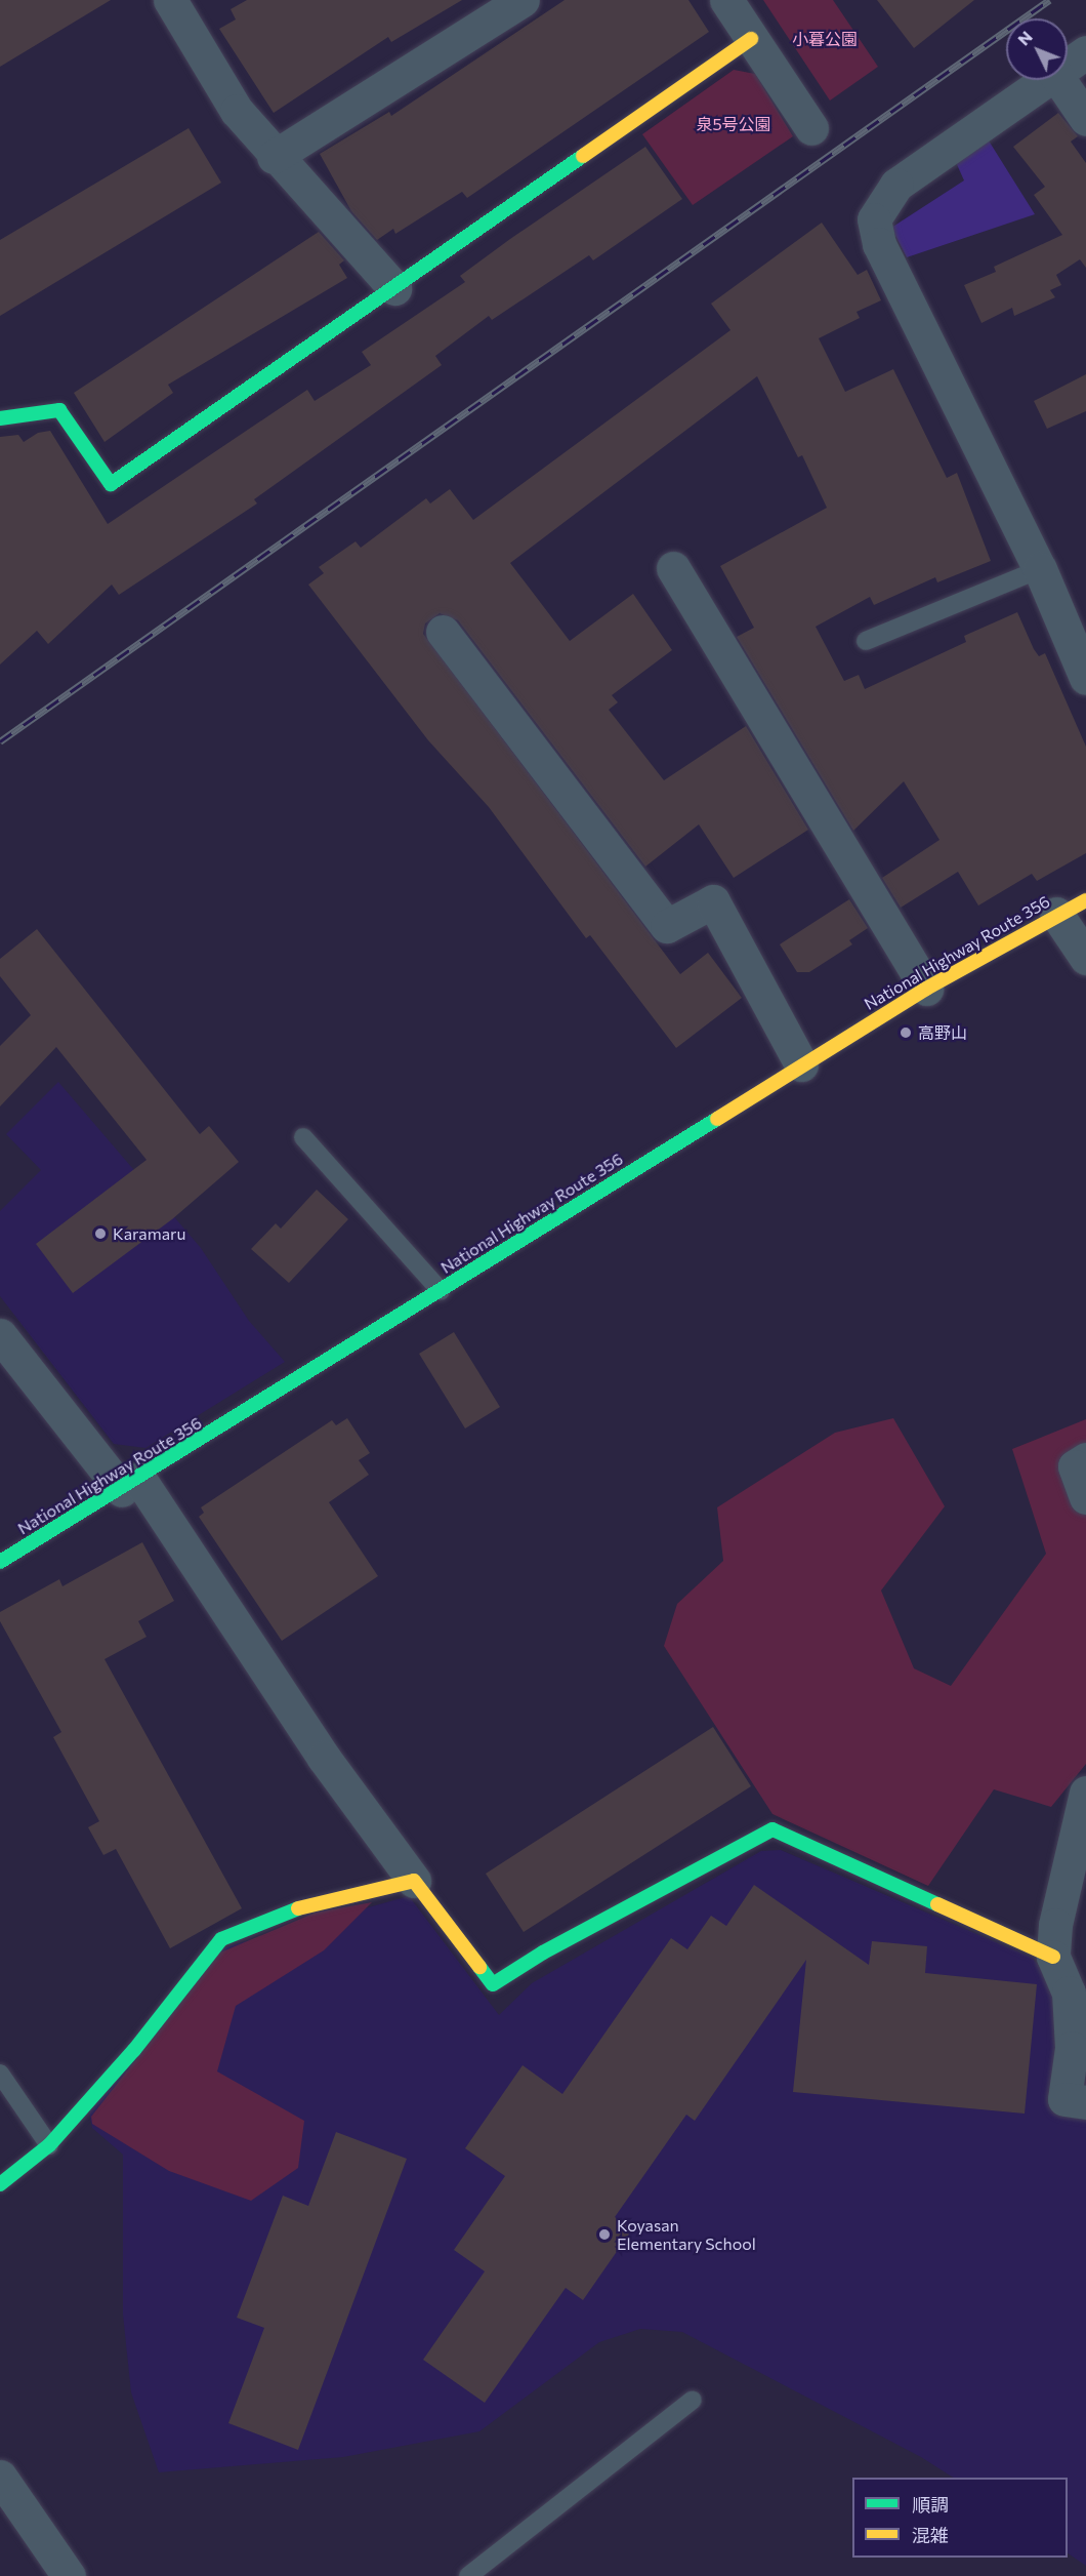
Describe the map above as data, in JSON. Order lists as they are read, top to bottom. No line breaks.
{"streets":{"main road":["National Highway Route 356"]},"parks":["小暮公園","泉5号公園"],"places":["高野山","Karamaru","Koyasan Elementary School"],"legend":["順調","混雑"],"north":"top left"}
